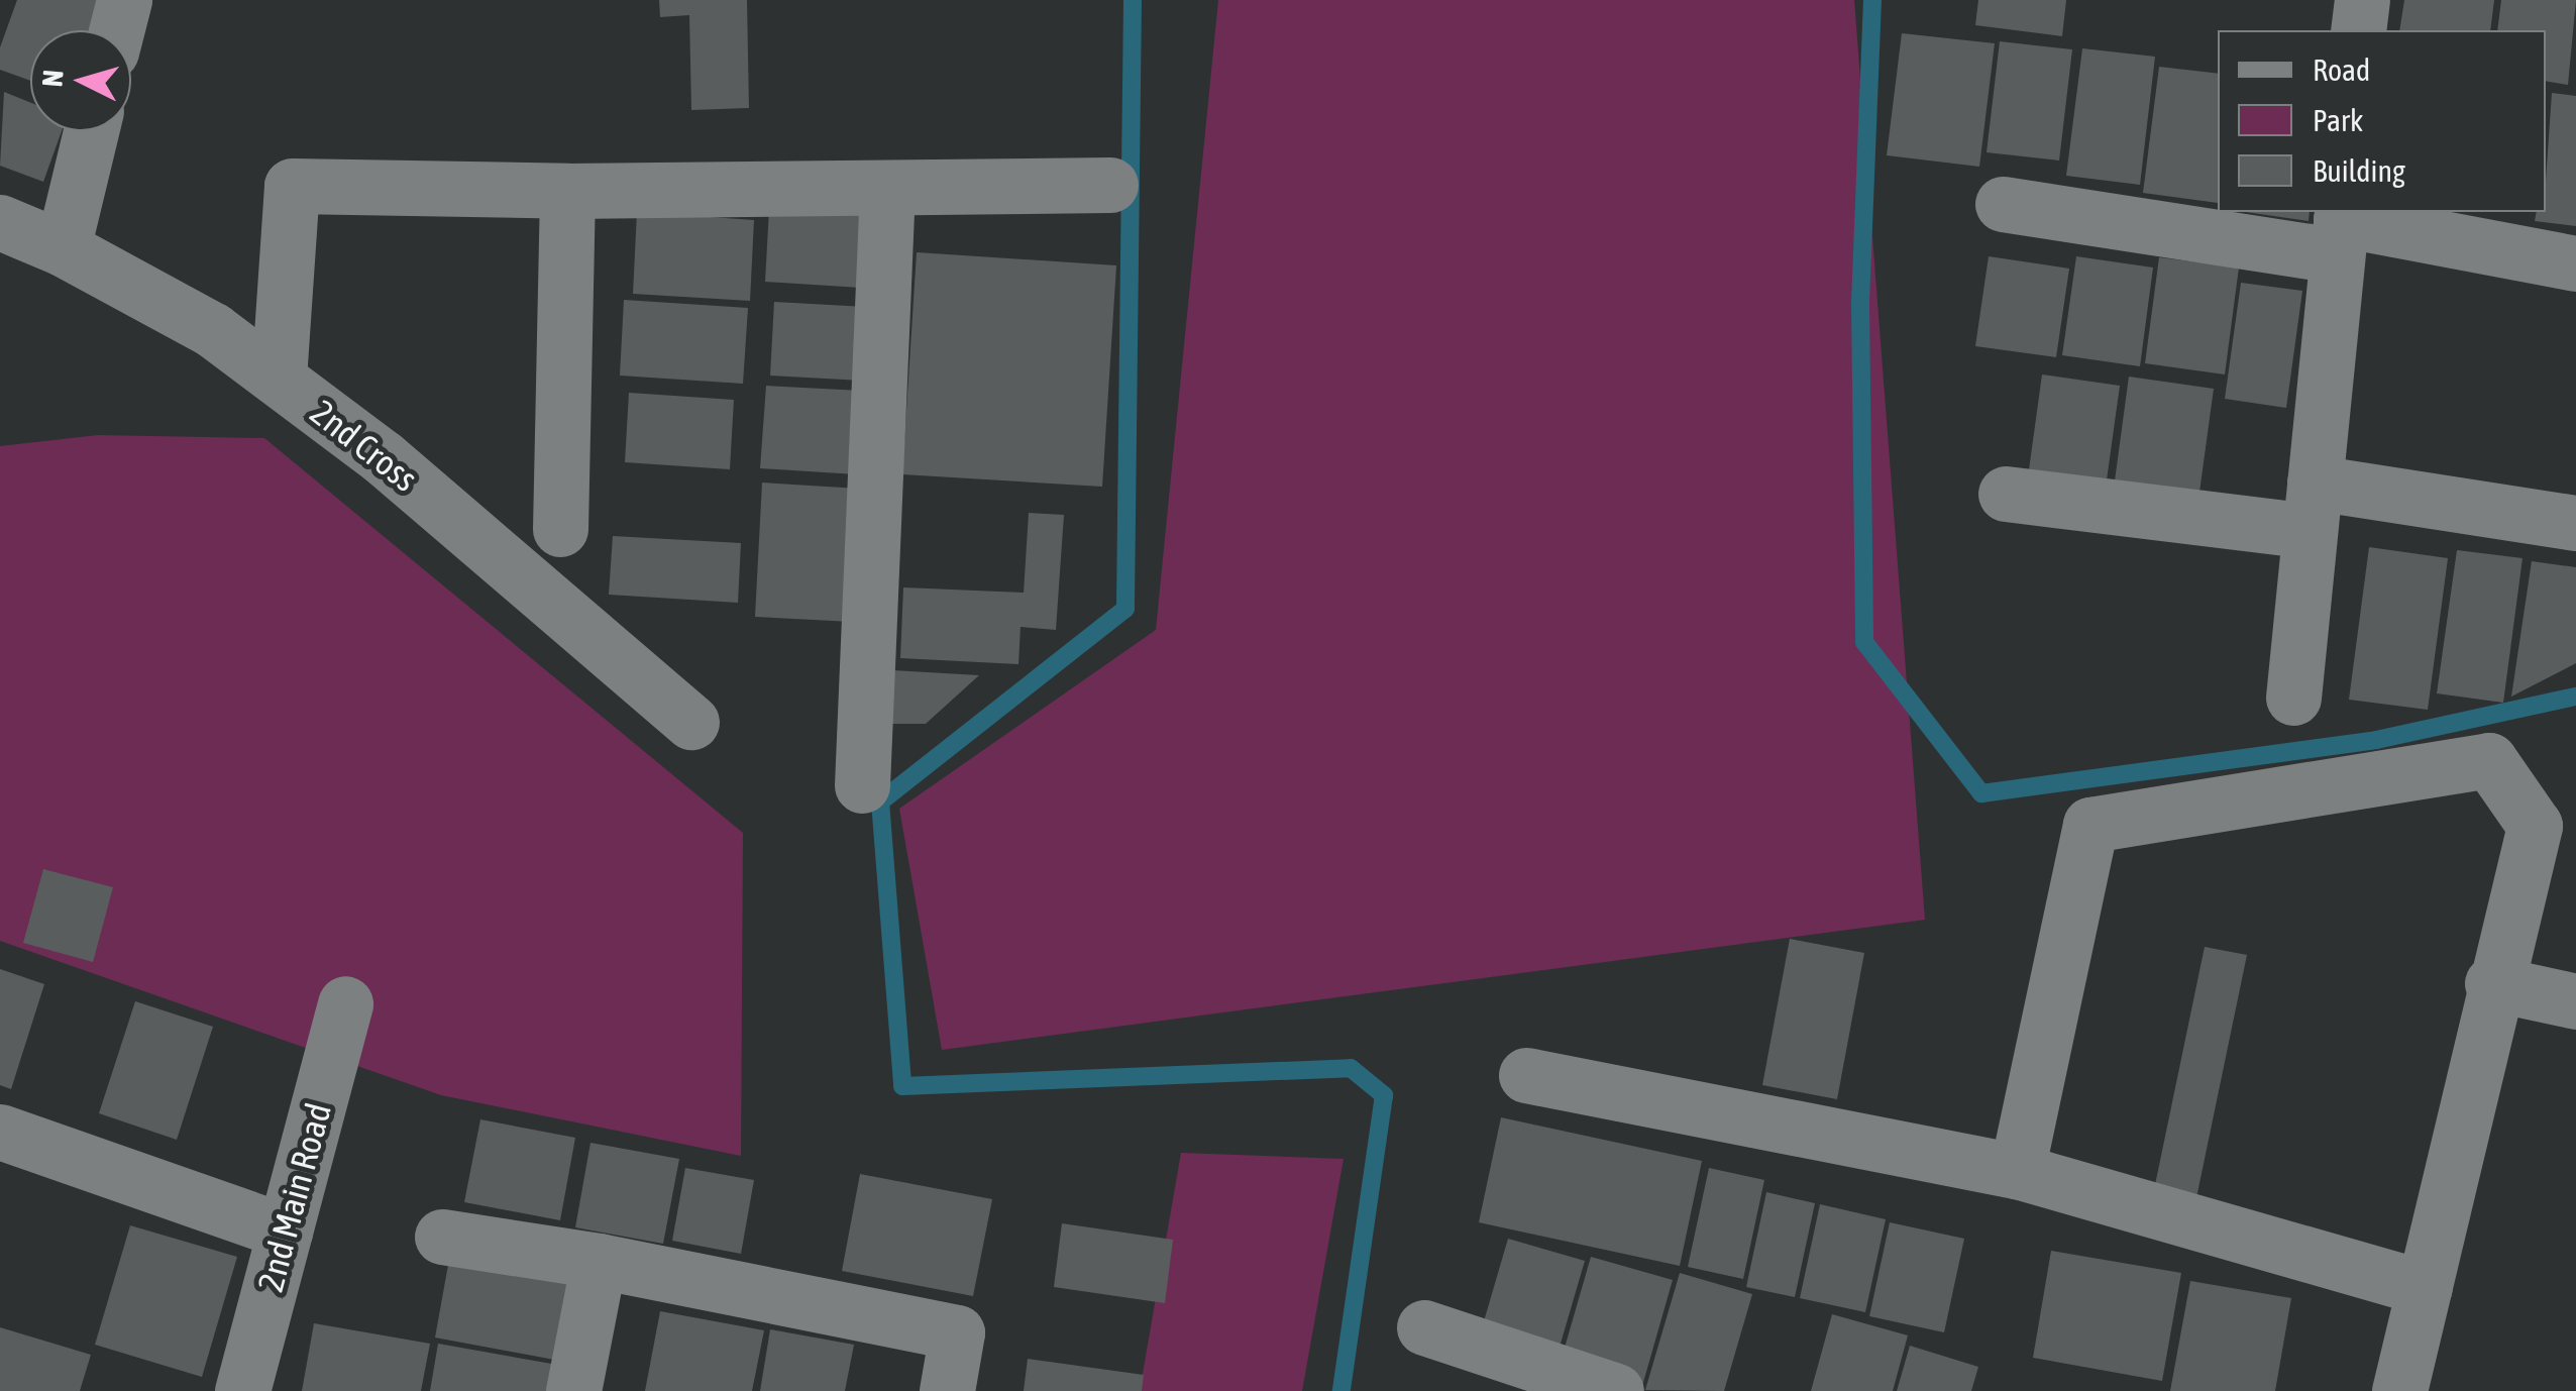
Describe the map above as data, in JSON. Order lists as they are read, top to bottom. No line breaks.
{"streets":{"street":["2nd Cross","2nd Main Road"]},"legend":["Road","Park","Building"],"north":"left"}
